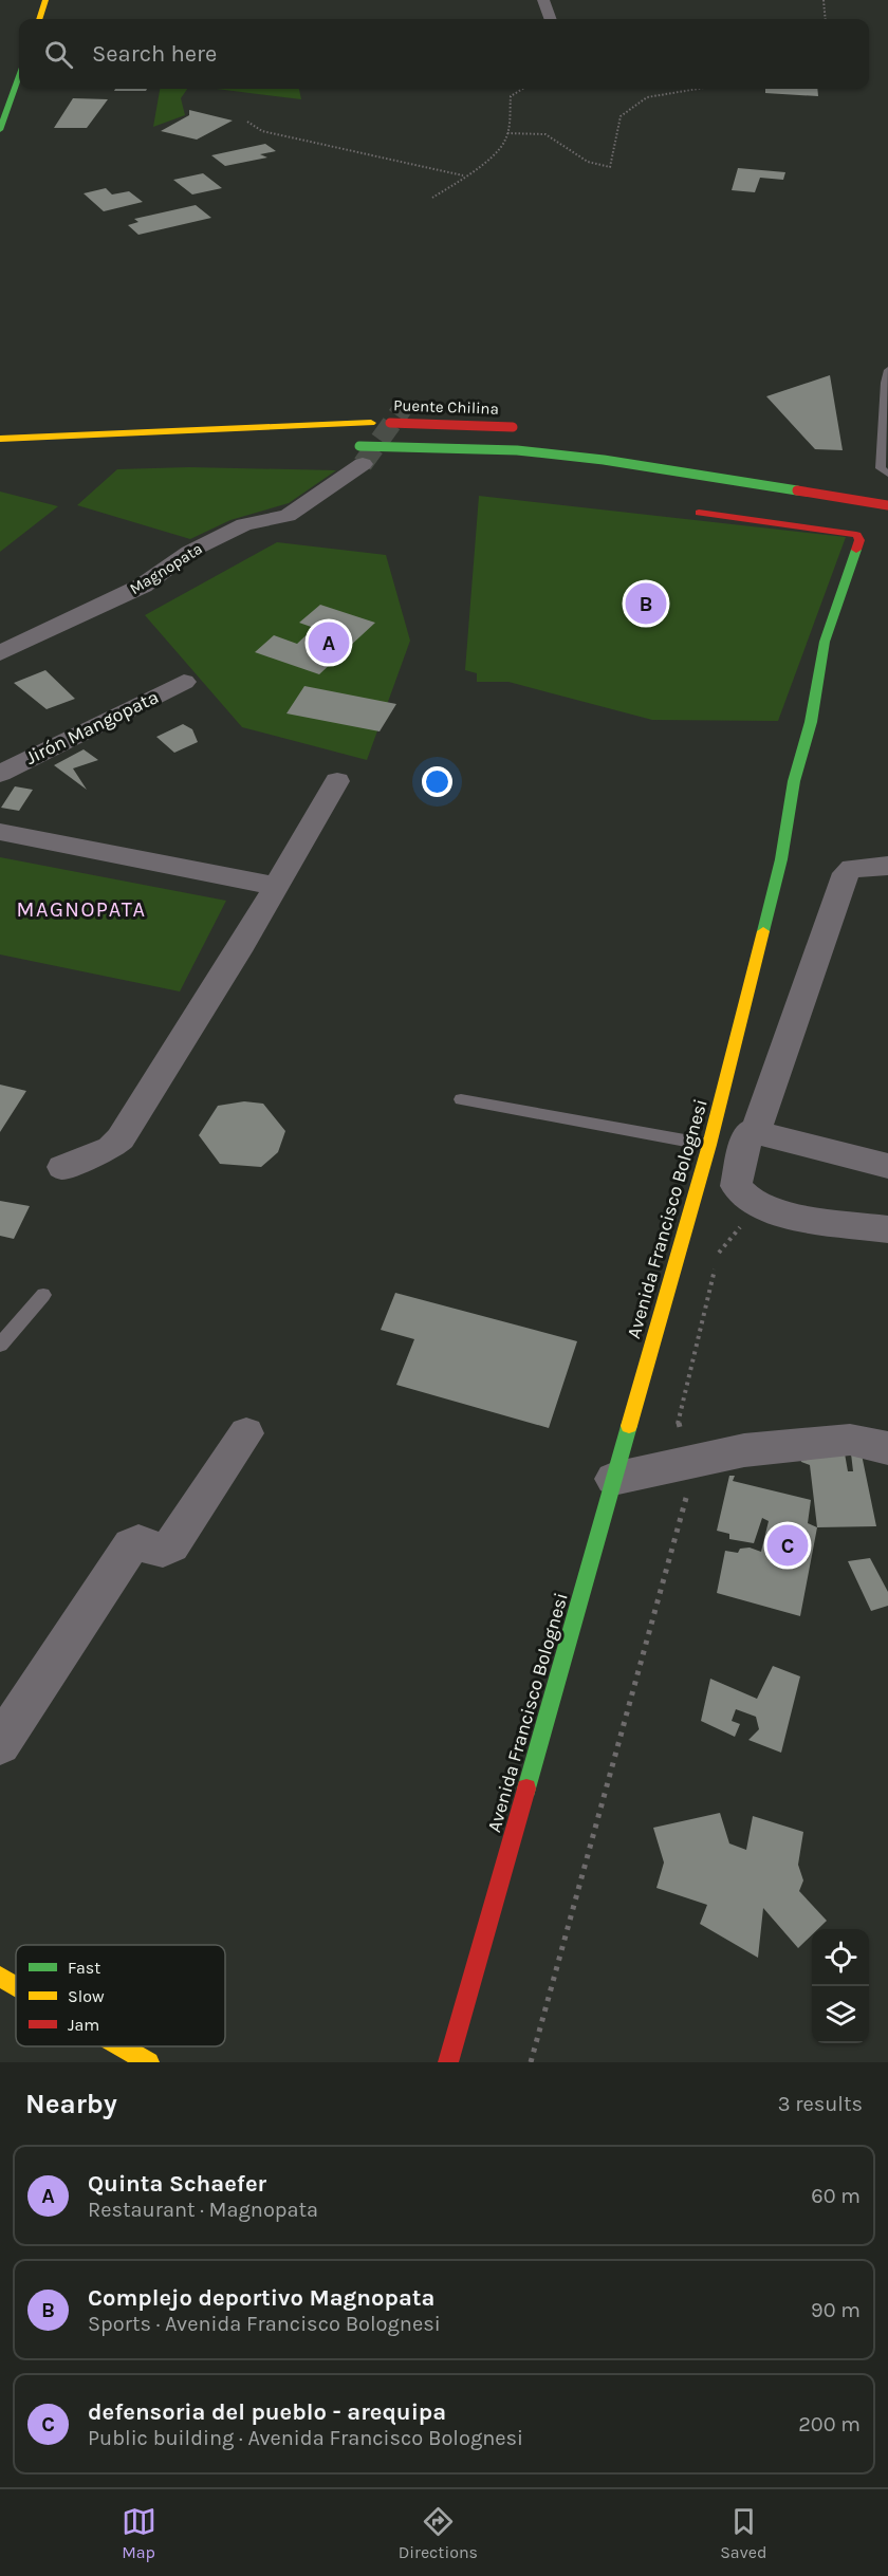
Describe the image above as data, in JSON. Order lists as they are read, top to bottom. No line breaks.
{"streets":{"street":["Puente Chilina","Magnopata","Jirón Mangopata","Avenida Francisco Bolognesi"]},"districts":["MAGNOPATA"],"legend":["Fast","Slow","Jam"],"page":{"search":"Search here","pins":["B","A","C"],"heading":["Nearby","3 results"],"list":[{"mark":"A","name":"Quinta Schaefer","note":"Restaurant · Magnopata","value":"60 m"},{"mark":"B","name":"Complejo deportivo Magnopata","note":"Sports · Avenida Francisco Bolognesi","value":"90 m"},{"mark":"C","name":"defensoria del pueblo - arequipa","note":"Public building · Avenida Francisco Bolognesi","value":"200 m"}],"nav":["Map","Directions","Saved"]}}
